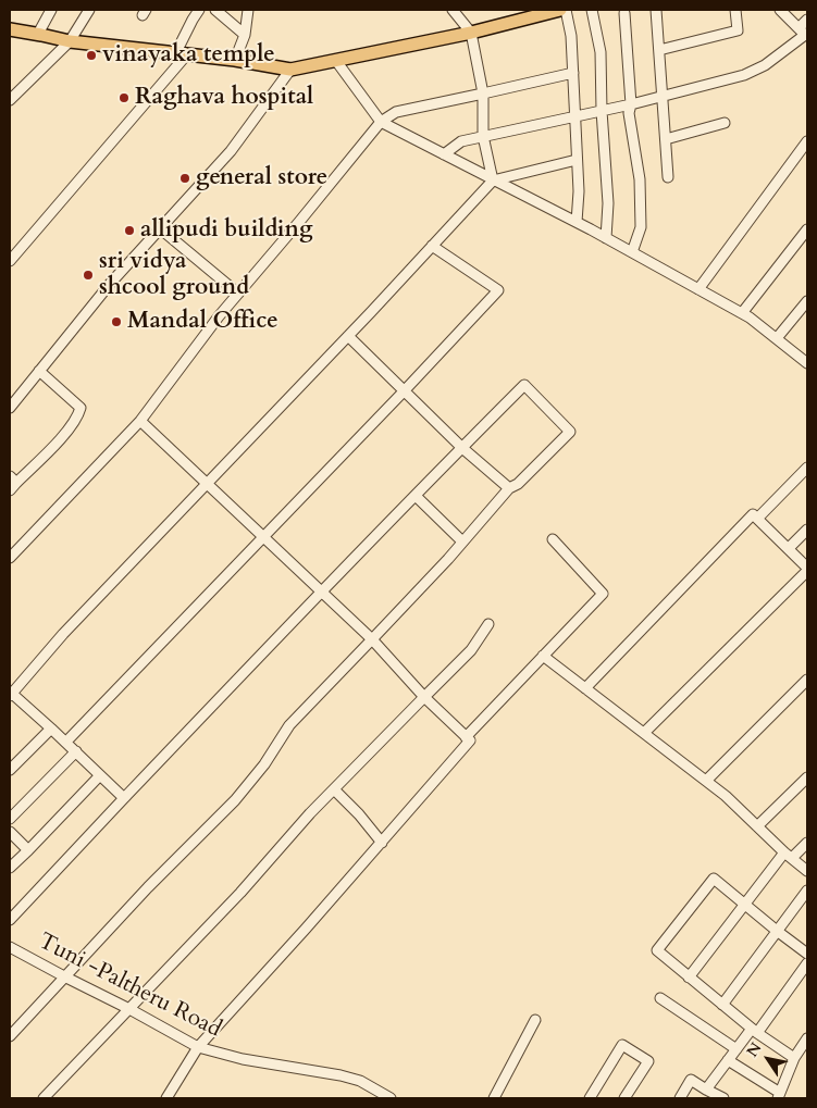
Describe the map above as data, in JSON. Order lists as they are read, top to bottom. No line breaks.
{"streets":{"street":["Tuni -Paltheru Road"]},"places":["vinayaka temple","Raghava hospital","general store","allipudi building","sri vidya shcool ground","Mandal Office"],"north":"top left"}
